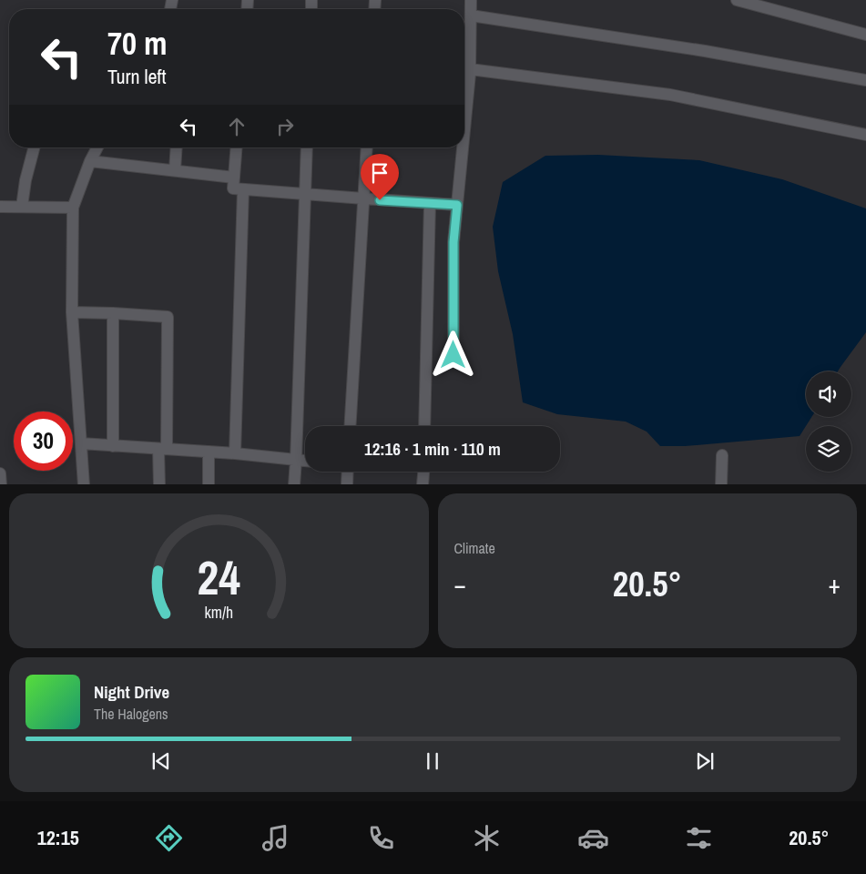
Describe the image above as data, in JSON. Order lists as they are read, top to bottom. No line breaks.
{"page":{"turn":["70 m","Turn left"],"limit":"30","trip":"12:16 · 1 min · 110 m","tile":"Climate","heat":["−","20.5°","+"],"song":["Night Drive","The Halogens"],"tabs":["12:15","20.5°"],"gauge":["24","km/h"]}}
